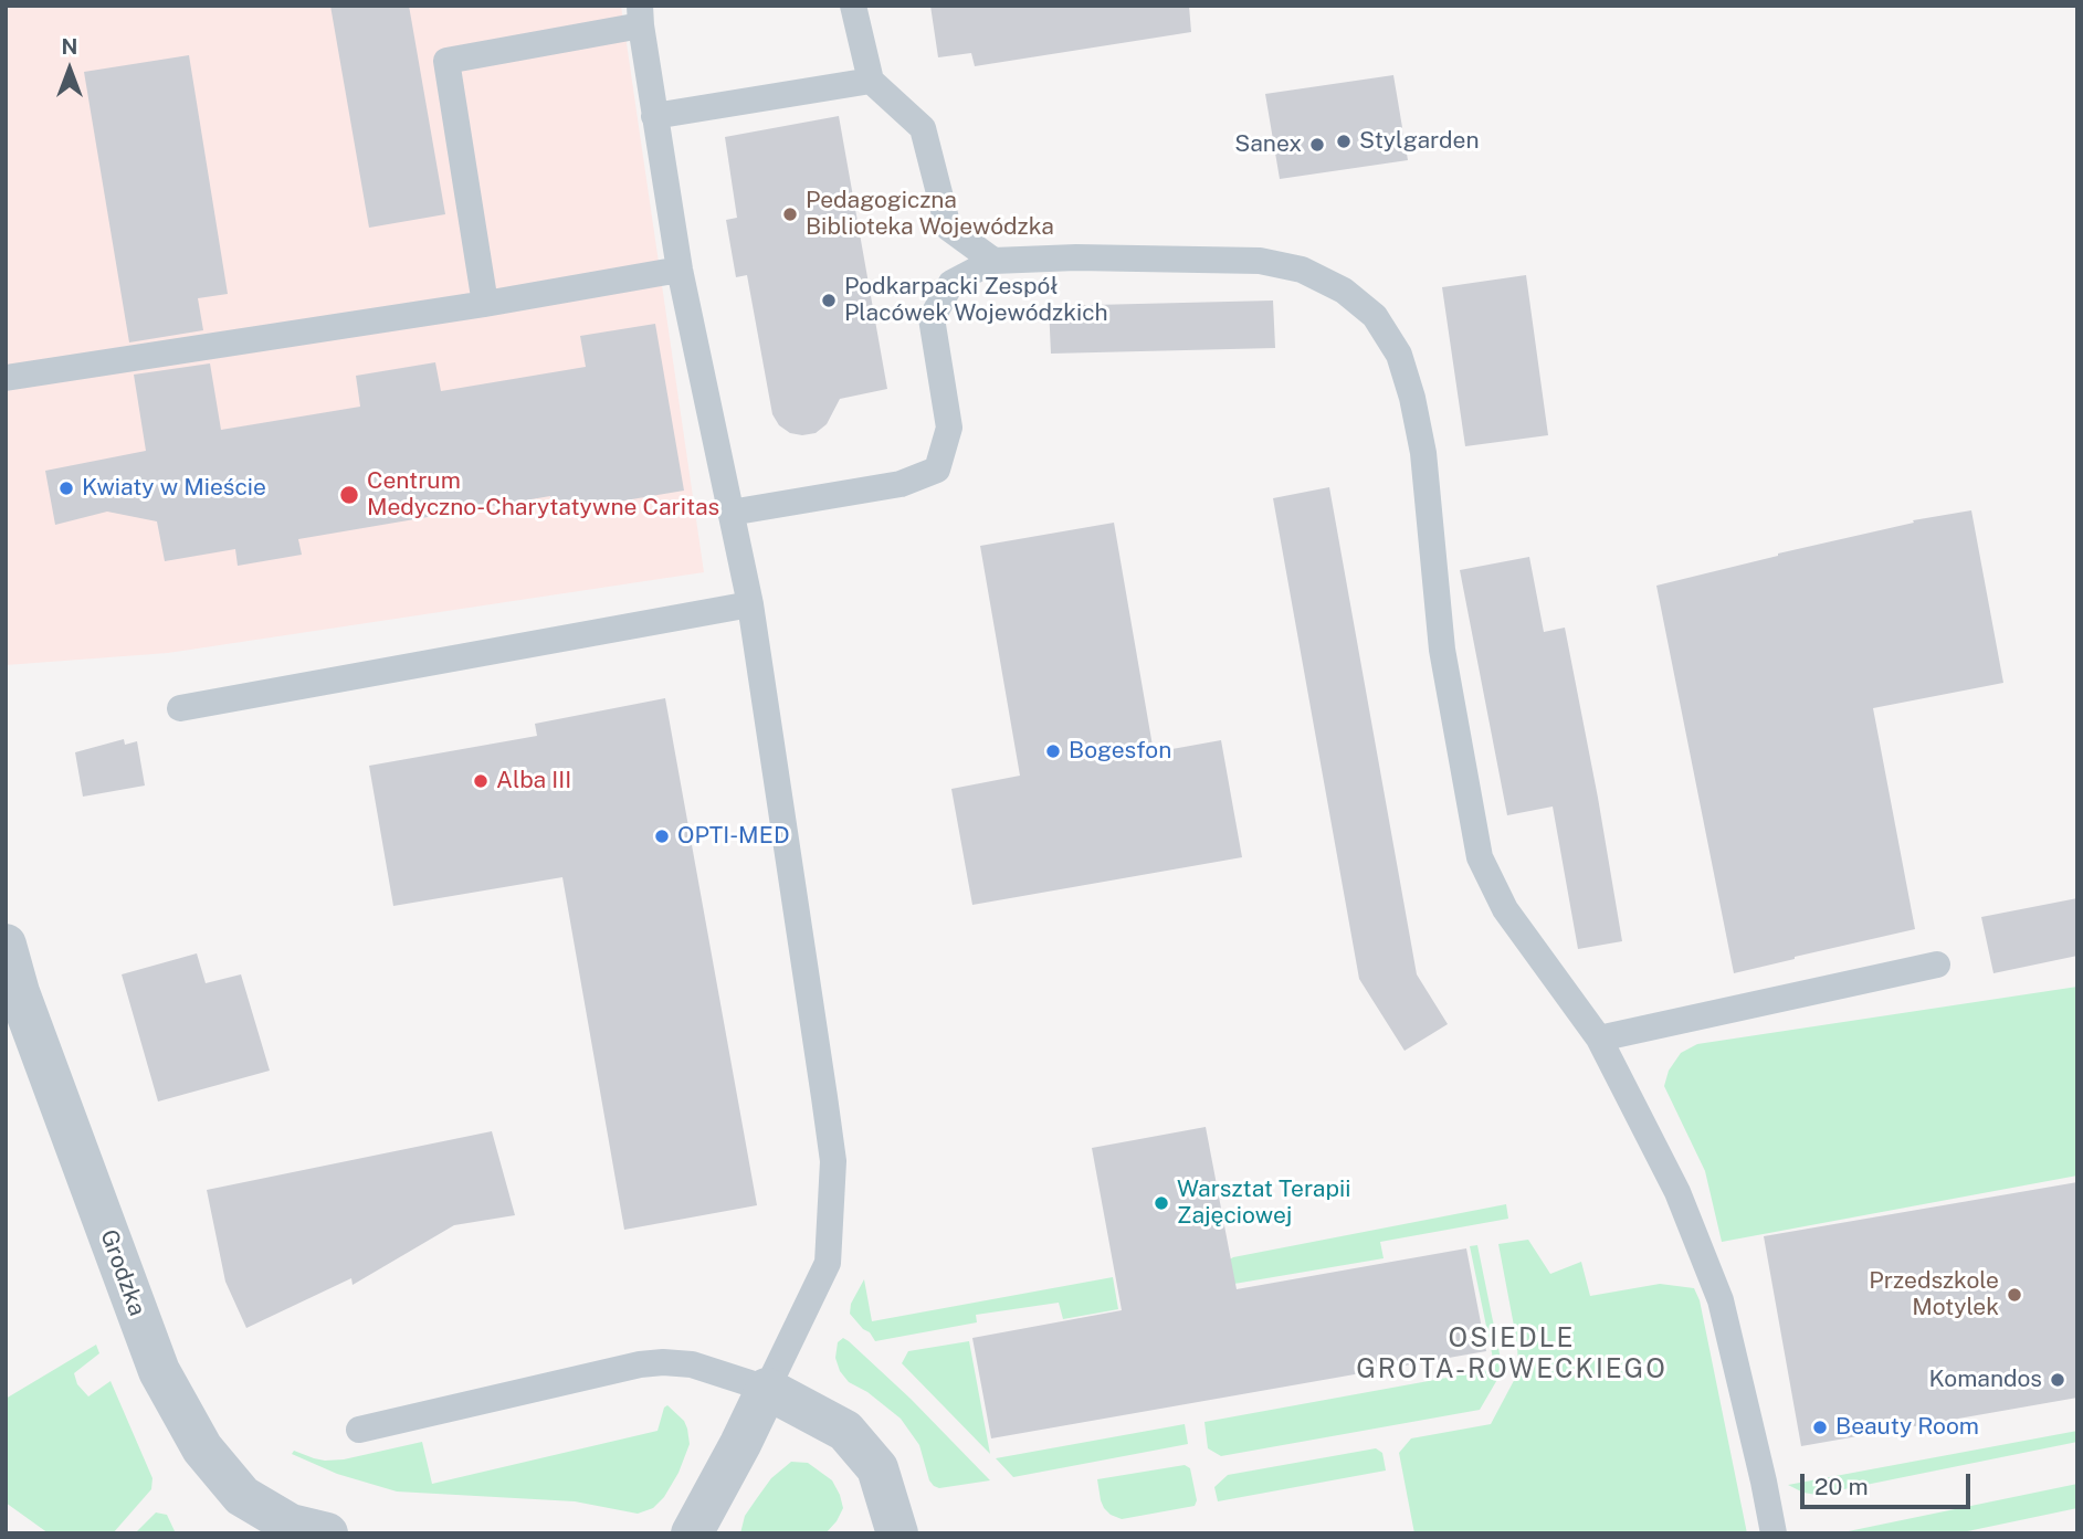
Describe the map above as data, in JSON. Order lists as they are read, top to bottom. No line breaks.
{"streets":{"street":["Grodzka"]},"districts":["OSIEDLE GROTA-ROWECKIEGO"],"places":["Stylgarden","Sanex","Pedagogiczna Biblioteka Wojewódzka","Podkarpacki Zespół Placówek Wojewódzkich","Kwiaty w Mieście","Centrum Medyczno-Charytatywne Caritas","Bogesfon","Alba III","OPTI-MED","Warsztat Terapii Zajęciowej","Przedszkole Motylek","Komandos","Beauty Room"],"scale_bar":"20 m","north":"top"}
